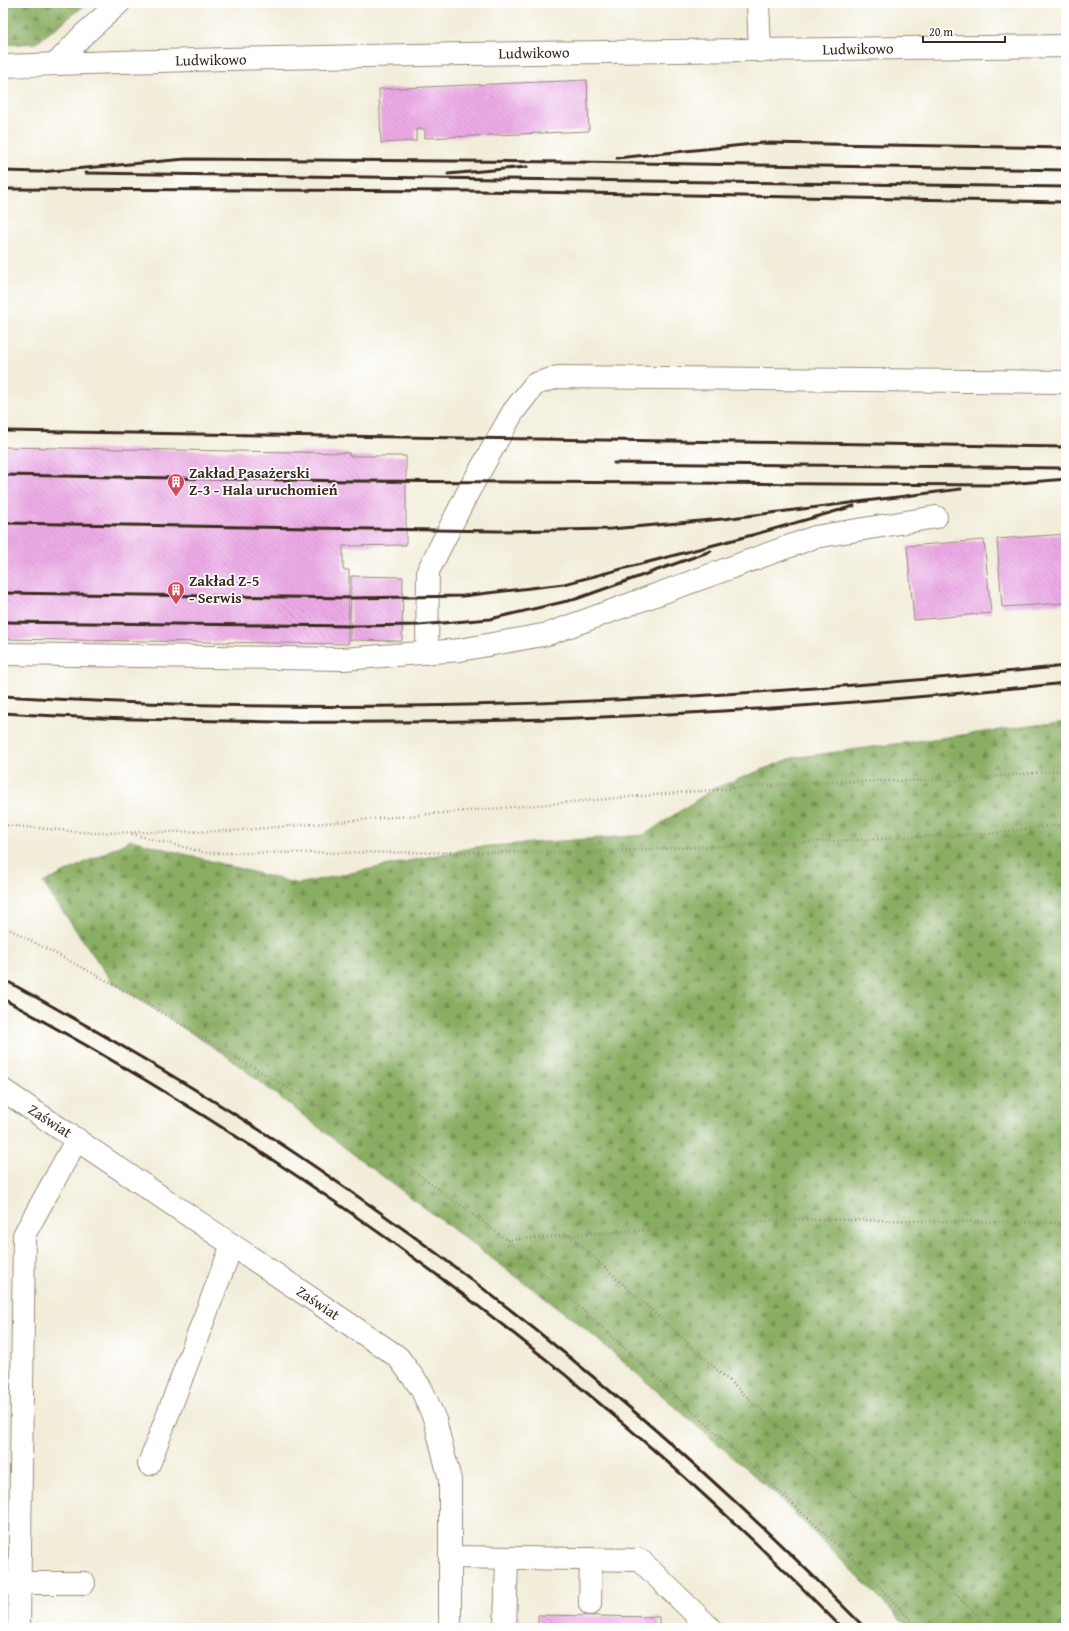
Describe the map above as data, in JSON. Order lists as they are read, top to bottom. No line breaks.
{"streets":{"street":["Ludwikowo","Zaświat"]},"places":{"building":["Zakład Pasażerski Z-3 - Hala uruchomień","Zakład Z-5 - Serwis"]},"scale_bar":"20 m"}
